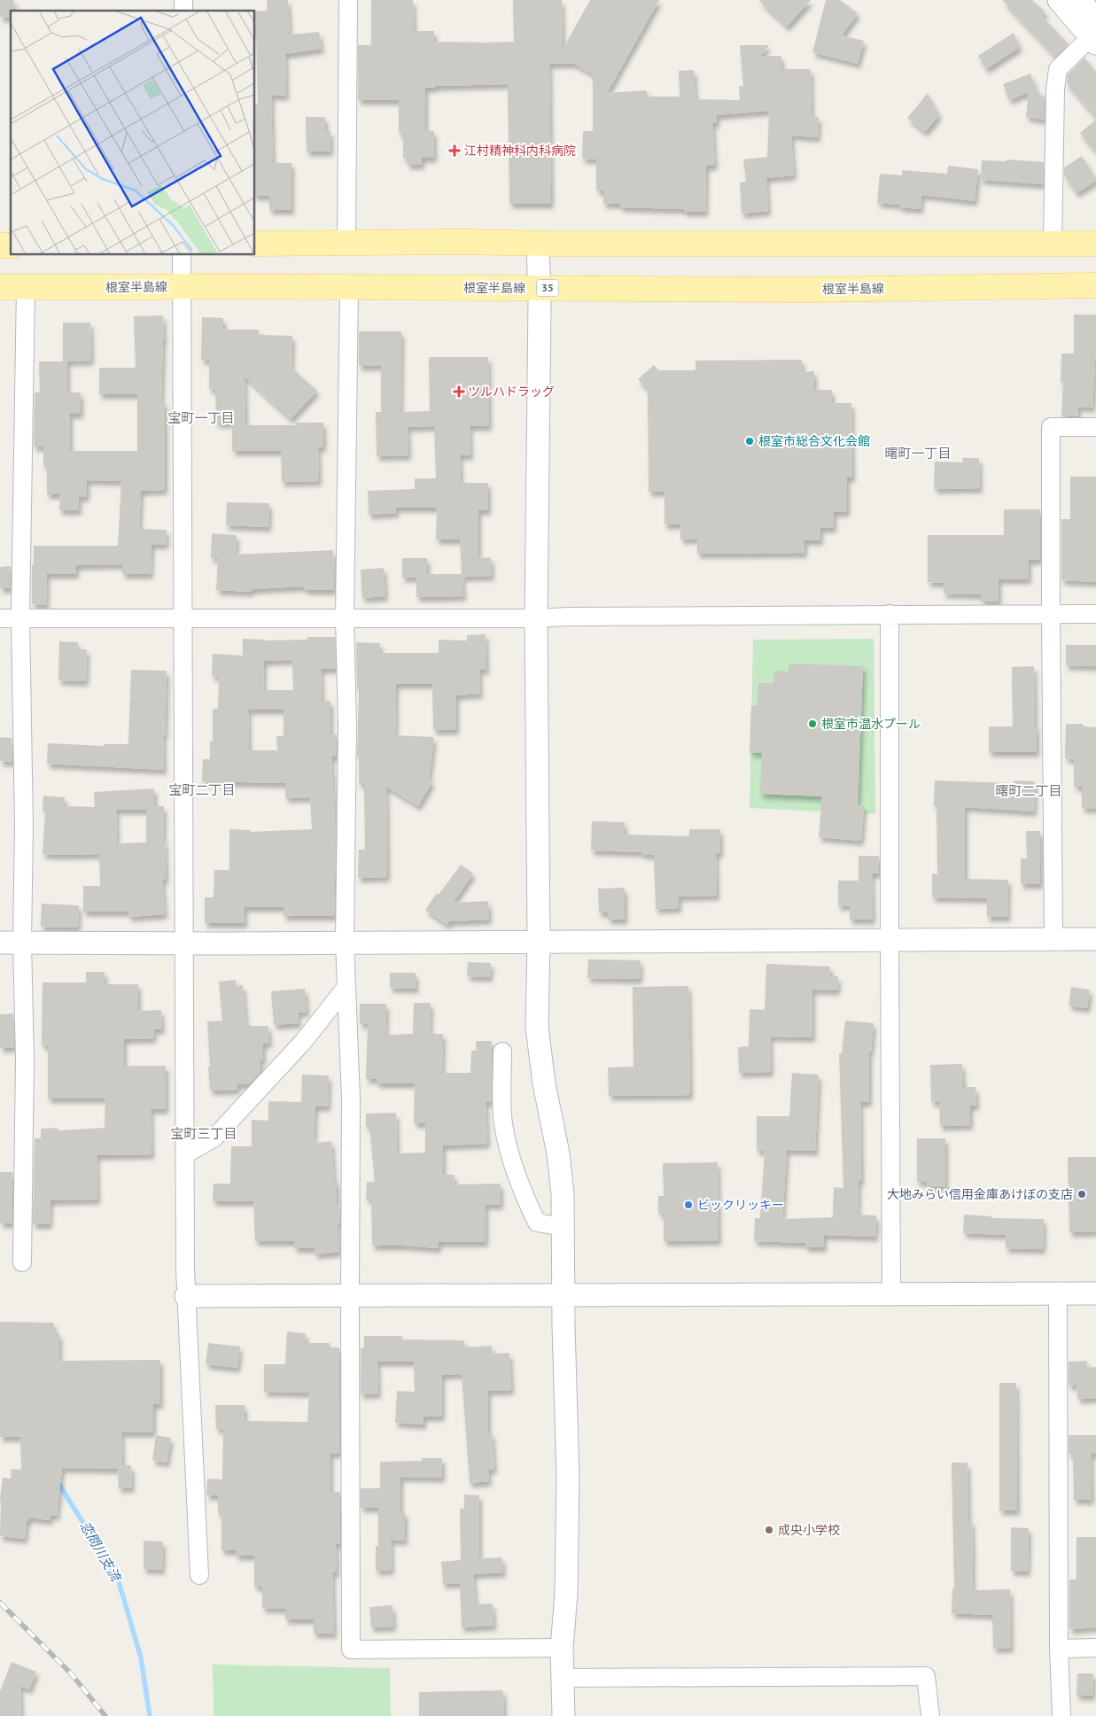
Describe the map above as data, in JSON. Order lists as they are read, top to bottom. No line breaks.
{"streets":{"main road":["根室半島線","35"]},"districts":["宝町一丁目","曙町一丁目","宝町二丁目","曙町二丁目","宝町三丁目"],"water":["恋問川支流"],"places":{"health":["江村精神科内科病院","ツルハドラッグ"],"other":["根室市総合文化会館","根室市温水プール","大地みらい信用金庫あけぼの支店","ビックリッキー","成央小学校"]}}
